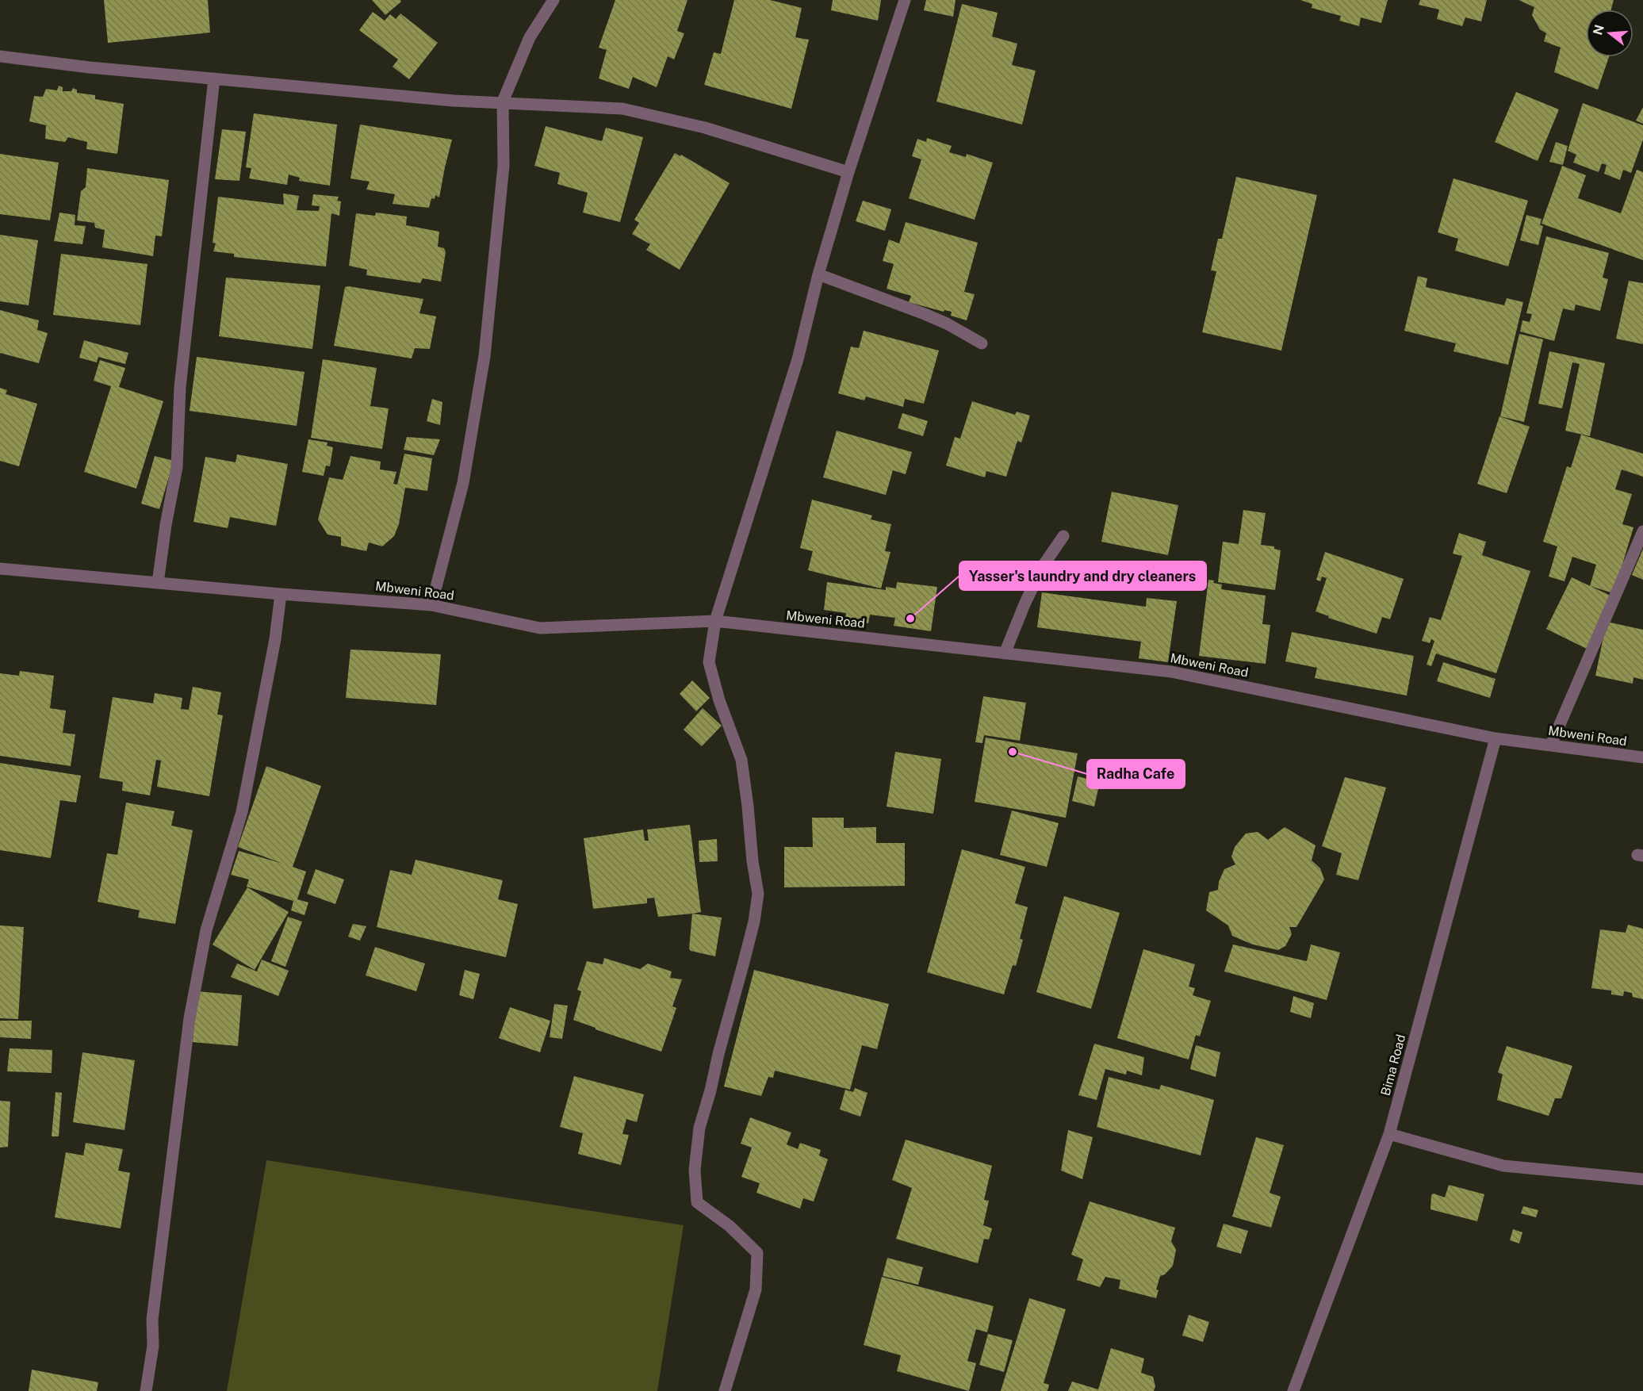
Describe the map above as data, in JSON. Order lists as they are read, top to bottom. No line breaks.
{"streets":{"street":["Mbweni Road","Bima Road"]},"crossings":[["Mbweni Road","Bima Road"]],"places":["Yasser's laundry and dry cleaners","Radha Cafe"],"north":"left"}
